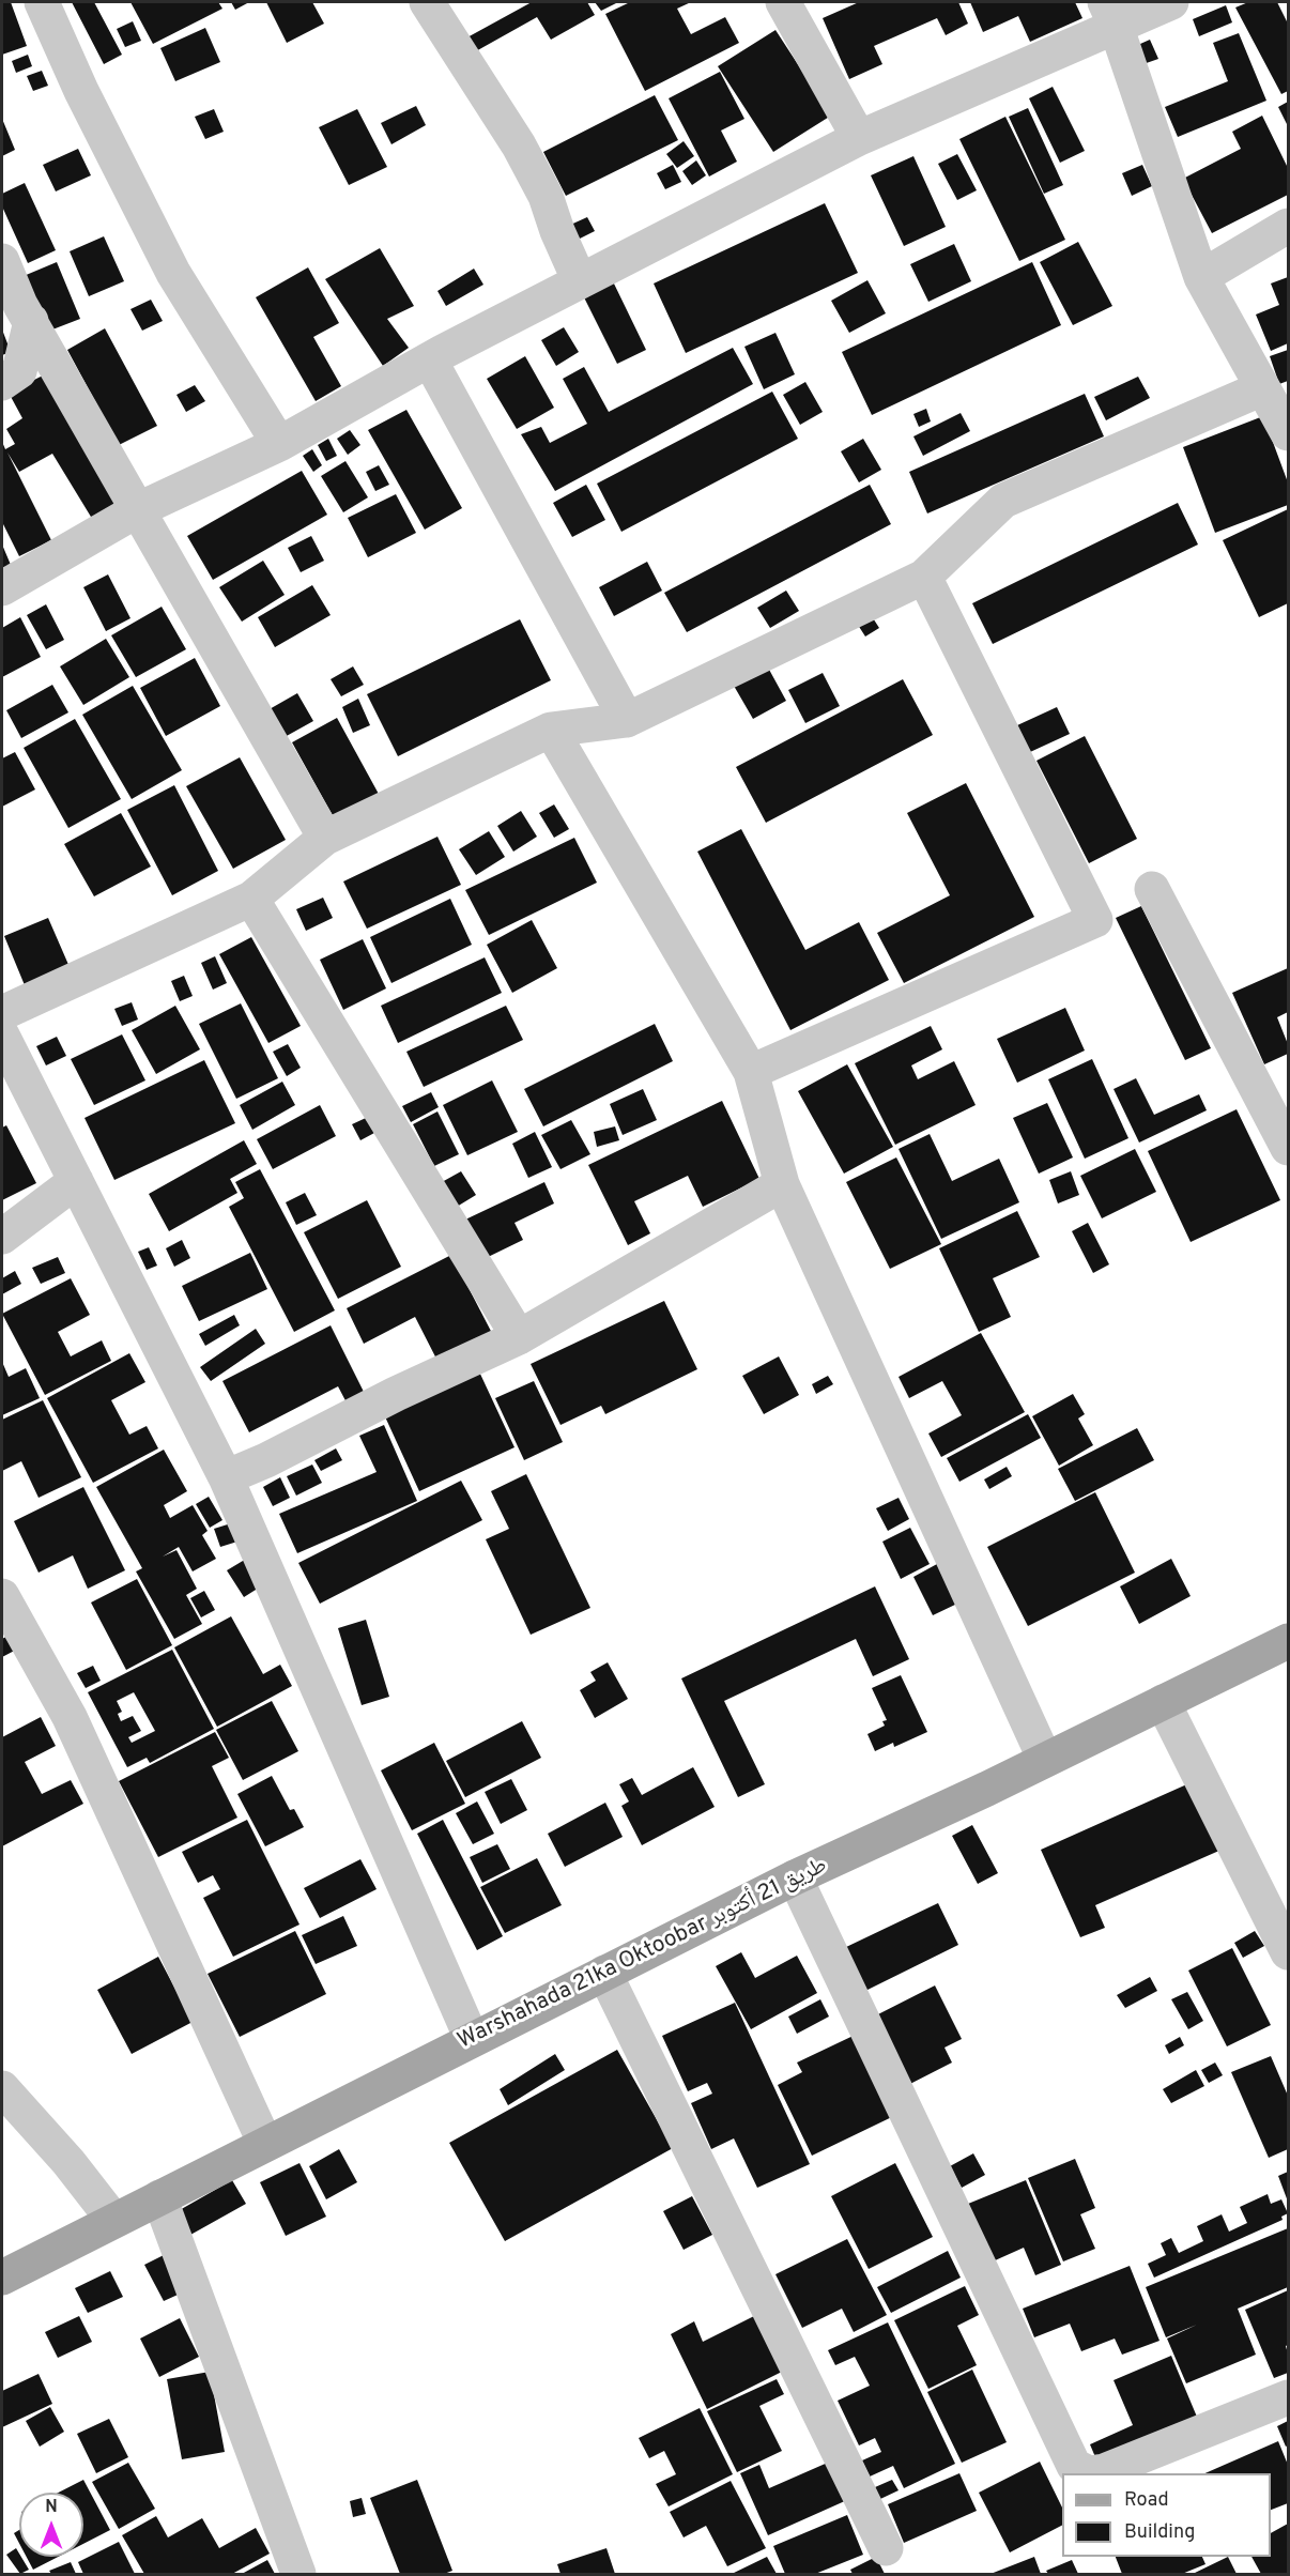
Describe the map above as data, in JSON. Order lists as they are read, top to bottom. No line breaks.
{"streets":{"main road":["Warshahada 21ka Oktoobar طريق 21 أكتوبر"]},"legend":["Road","Building"],"north":"top"}
